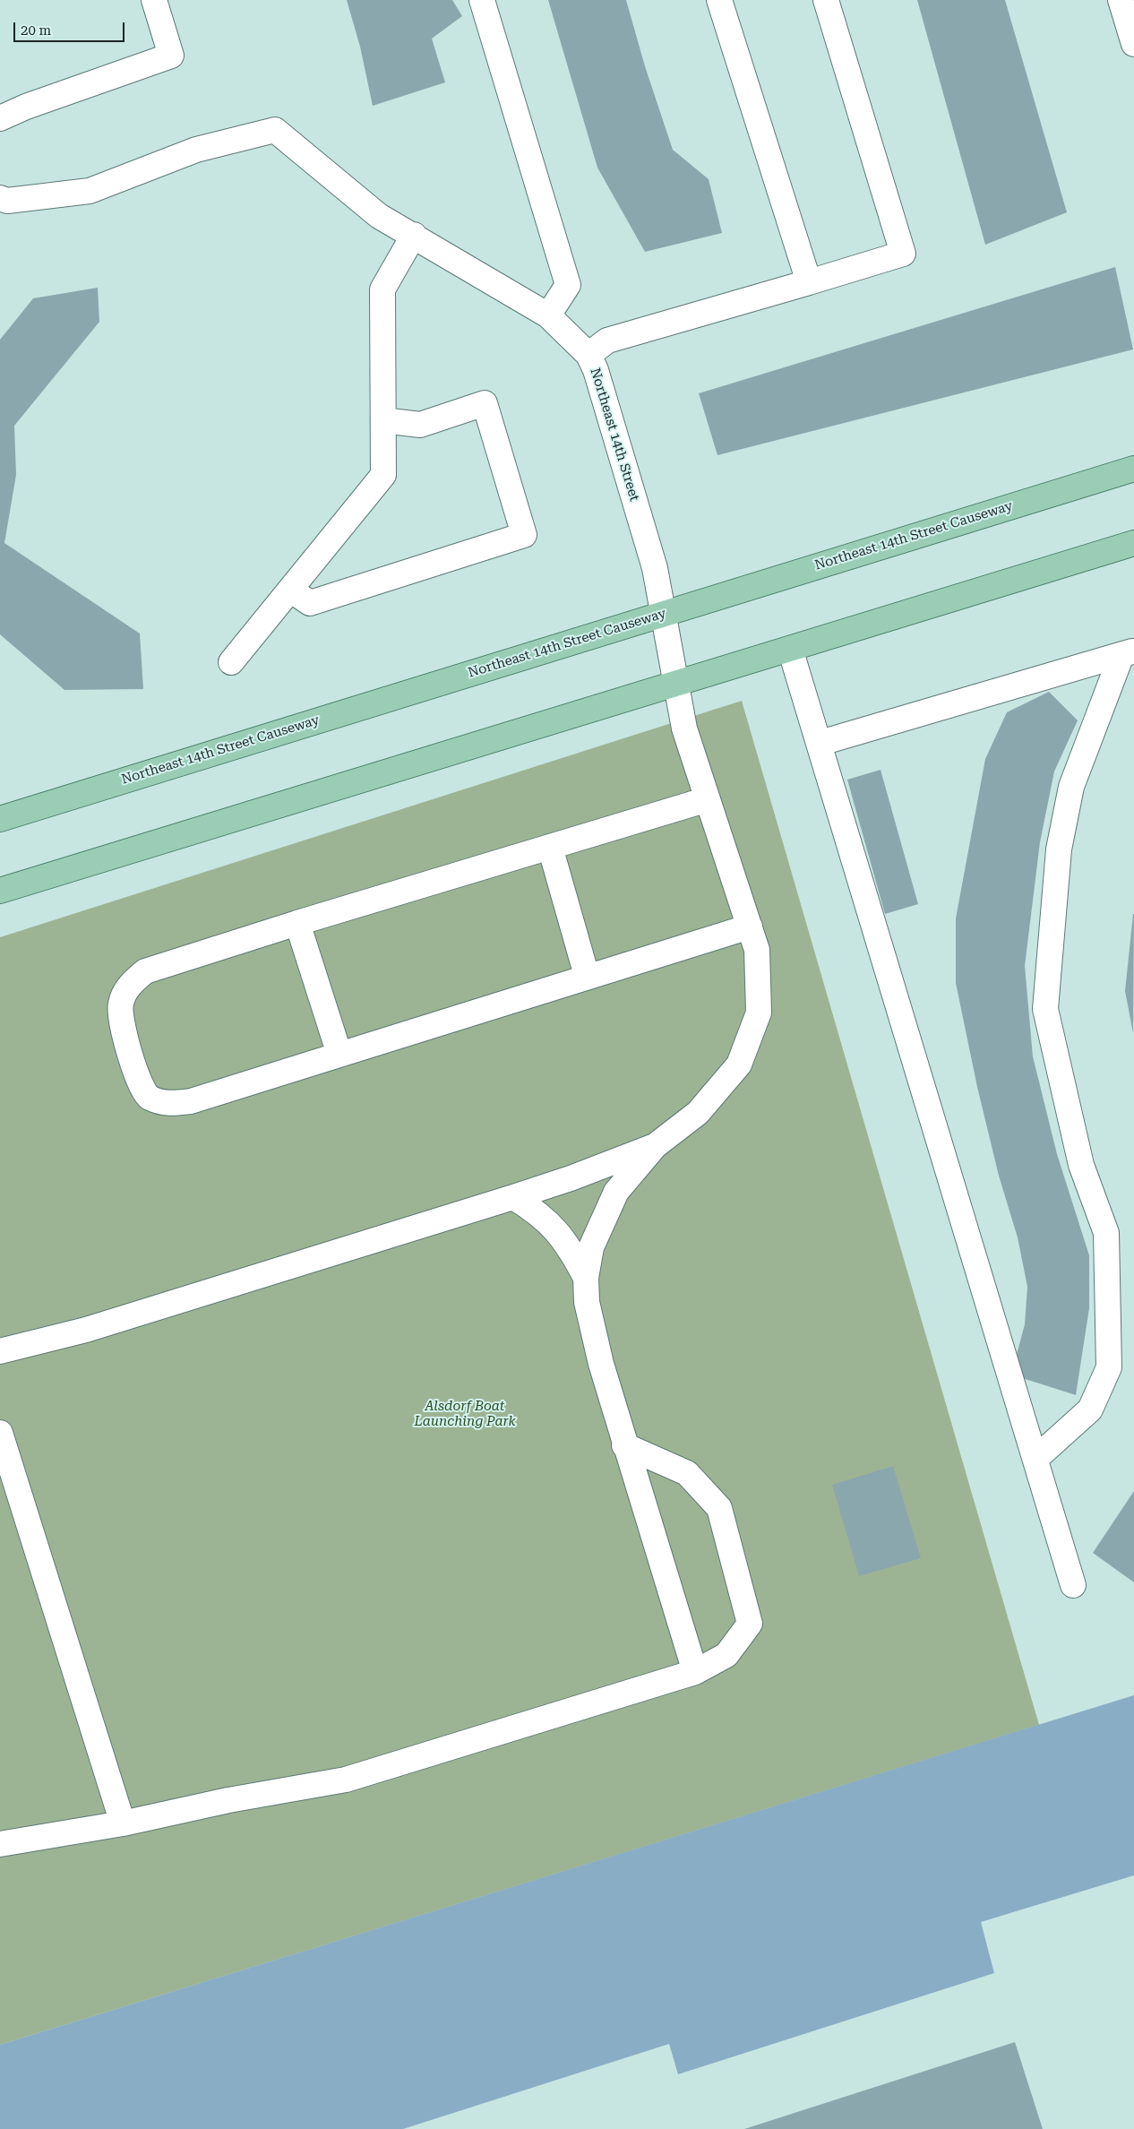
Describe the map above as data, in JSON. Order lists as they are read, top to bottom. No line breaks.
{"streets":{"main road":["Northeast 14th Street Causeway"],"street":["Northeast 14th Street"]},"crossings":[["Northeast 14th Street","Northeast 14th Street Causeway"]],"parks":["Alsdorf Boat Launching Park"],"scale_bar":"20 m"}
